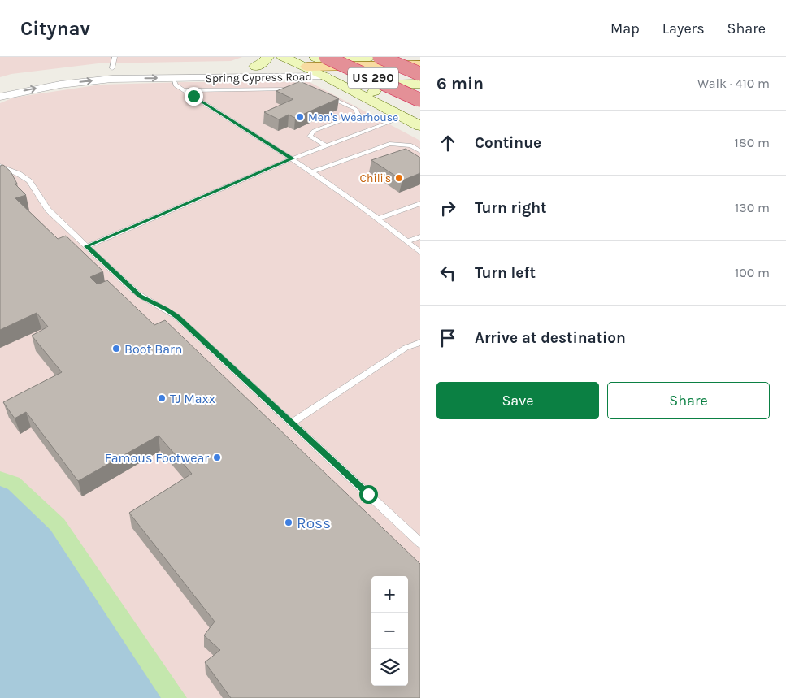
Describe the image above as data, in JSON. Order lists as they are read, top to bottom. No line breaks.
{"streets":{"highway":["US 290"],"main road":["Spring Cypress Road"]},"crossings":[["Spring Cypress Road","US 290"]],"places":["Men's Wearhouse","Chili's","Boot Barn","TJ Maxx","Famous Footwear","Ross"],"page":{"header":"Citynav","nav":["Map","Layers","Share"],"heading":["6 min","Walk · 410 m"],"list":[["Continue","180 m"],["Turn right","130 m"],["Turn left","100 m"],"Arrive at destination"],"buttons":["Save","Share"],"map_buttons":["+","−"]}}
